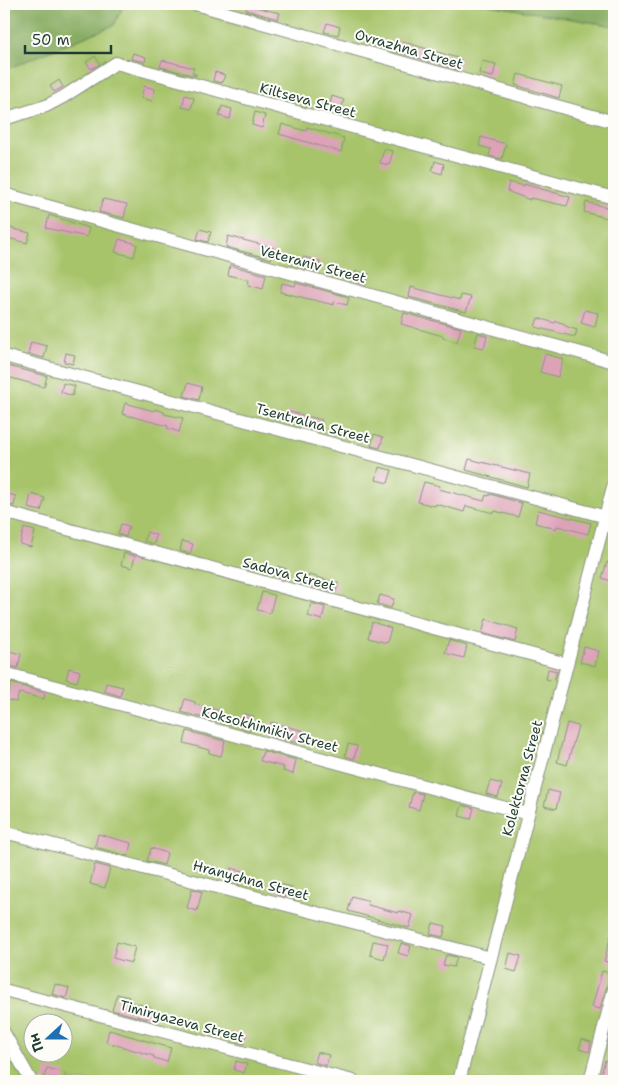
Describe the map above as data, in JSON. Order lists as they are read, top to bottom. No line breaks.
{"streets":{"lane":["Ovrazhna Street","Kiltseva Street","Veteraniv Street","Tsentralna Street","Sadova Street","Koksokhimikiv Street","Kolektorna Street","Hranychna Street","Timiryazeva Street"]},"crossings":[["Tsentralna Street","Kolektorna Street"],["Sadova Street","Kolektorna Street"],["Koksokhimikiv Street","Kolektorna Street"],["Kolektorna Street","Hranychna Street"]],"scale_bar":"50 m","north":"left"}
